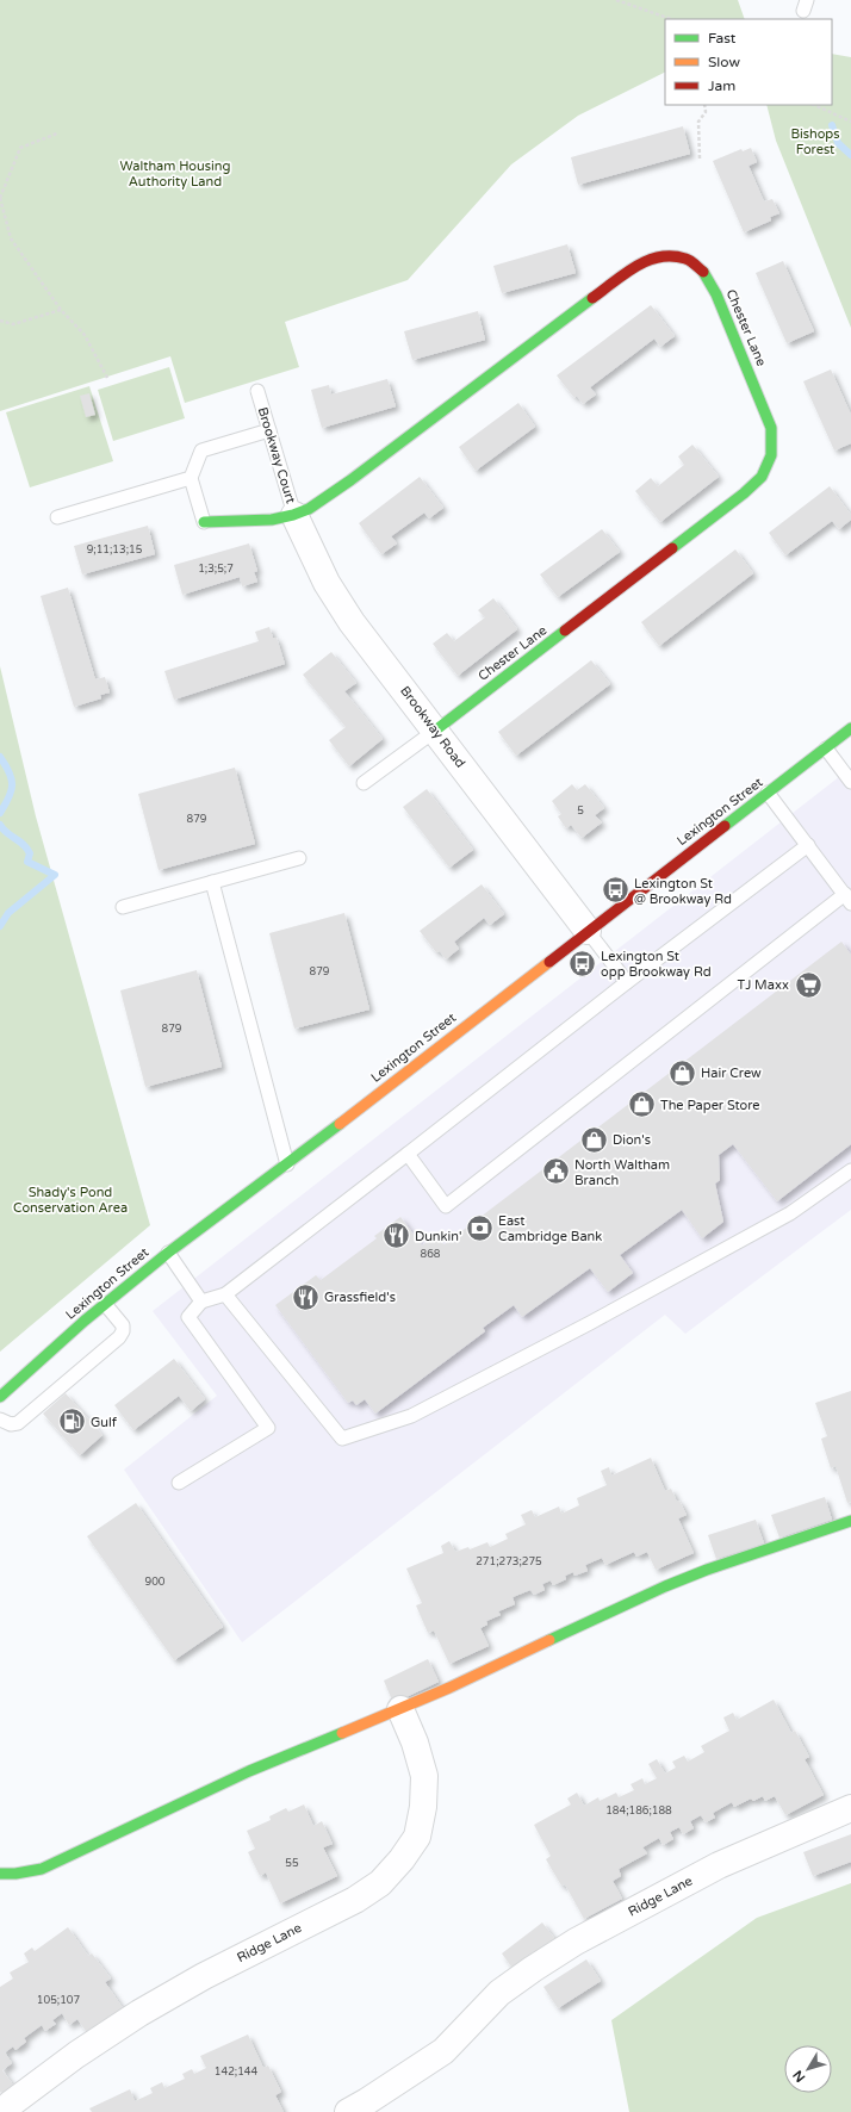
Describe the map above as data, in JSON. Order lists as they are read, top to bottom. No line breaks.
{"streets":{"street":["Chester Lane","Brookway Court","Brookway Road","Lexington Street","Ridge Lane"]},"crossings":[["Chester Lane","Brookway Court"],["Chester Lane","Brookway Road"],["Brookway Court","Brookway Road"],["Brookway Road","Lexington Street"]],"parks":["Bishops Forest","Waltham Housing Authority Land","Shady's Pond Conservation Area"],"places":{"bus stop":["Lexington St @ Brookway Rd","Lexington St opp Brookway Rd"],"supermarket":["TJ Maxx"],"shop":["Hair Crew","The Paper Store","Dion's"],"public building":["North Waltham Branch"],"bank":["East Cambridge Bank"],"restaurant":["Dunkin'","Grassfield's"],"fuel station":["Gulf"]},"house_numbers":["9;11;13;15","1;3;5;7","5","879","879","879","868","271;273;275","900","184;186;188","55","105;107","142;144"],"legend":["Fast","Slow","Jam"],"north":"bottom left"}
